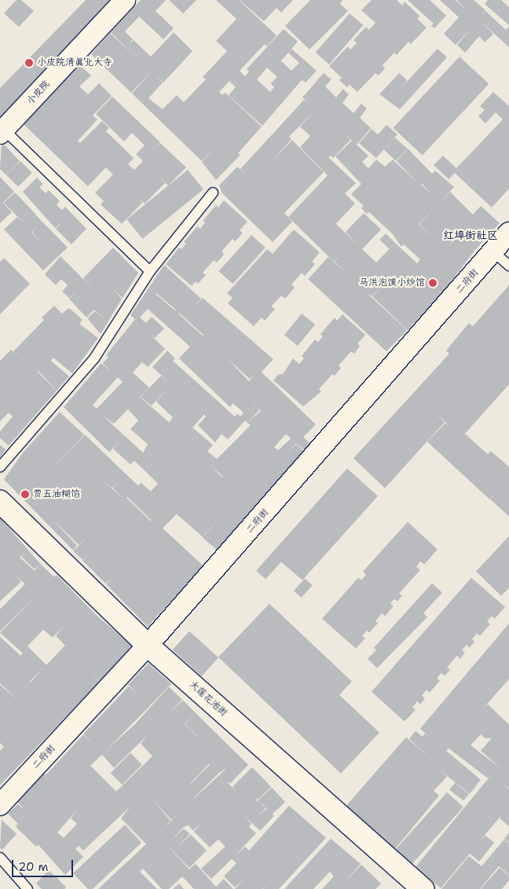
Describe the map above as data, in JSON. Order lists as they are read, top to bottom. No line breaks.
{"streets":{"street":["小皮院","二府街","大莲花池街"]},"crossings":[["二府街","大莲花池街"]],"districts":["红埠街社区"],"places":["小皮院清真北大寺","马洪泡馍小炒馆","贾五油糊馅"],"scale_bar":"20 m"}
